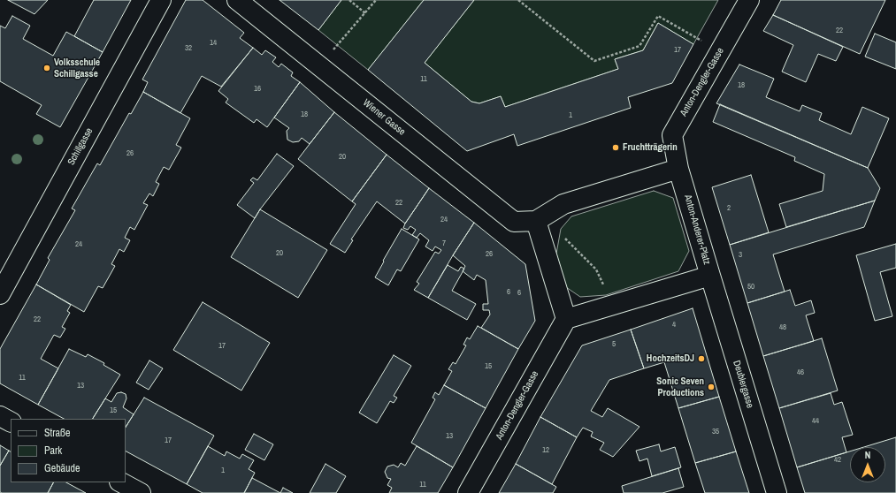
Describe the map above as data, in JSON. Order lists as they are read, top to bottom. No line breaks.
{"streets":{"street":["Anton-Dengler-Gasse","Wiener Gasse","Schillgasse","Anton-Anderer-Platz","Deublergasse"]},"crossings":[["Anton-Dengler-Gasse","Anton-Anderer-Platz"],["Anton-Anderer-Platz","Deublergasse"]],"places":["Volksschule Schillgasse","Fruchtträgerin","HochzeitsDJ","Sonic Seven Productions"],"house_numbers":["22","14","32","17","11","18","16","18","1","26","20","22","2","24","7","24","20","26","3","50","6","6","22","4","48","5","17","15","46","11","13","15","44","35","13","17","12","42","1","11"],"legend":["Straße","Park","Gebäude"],"north":"top"}
